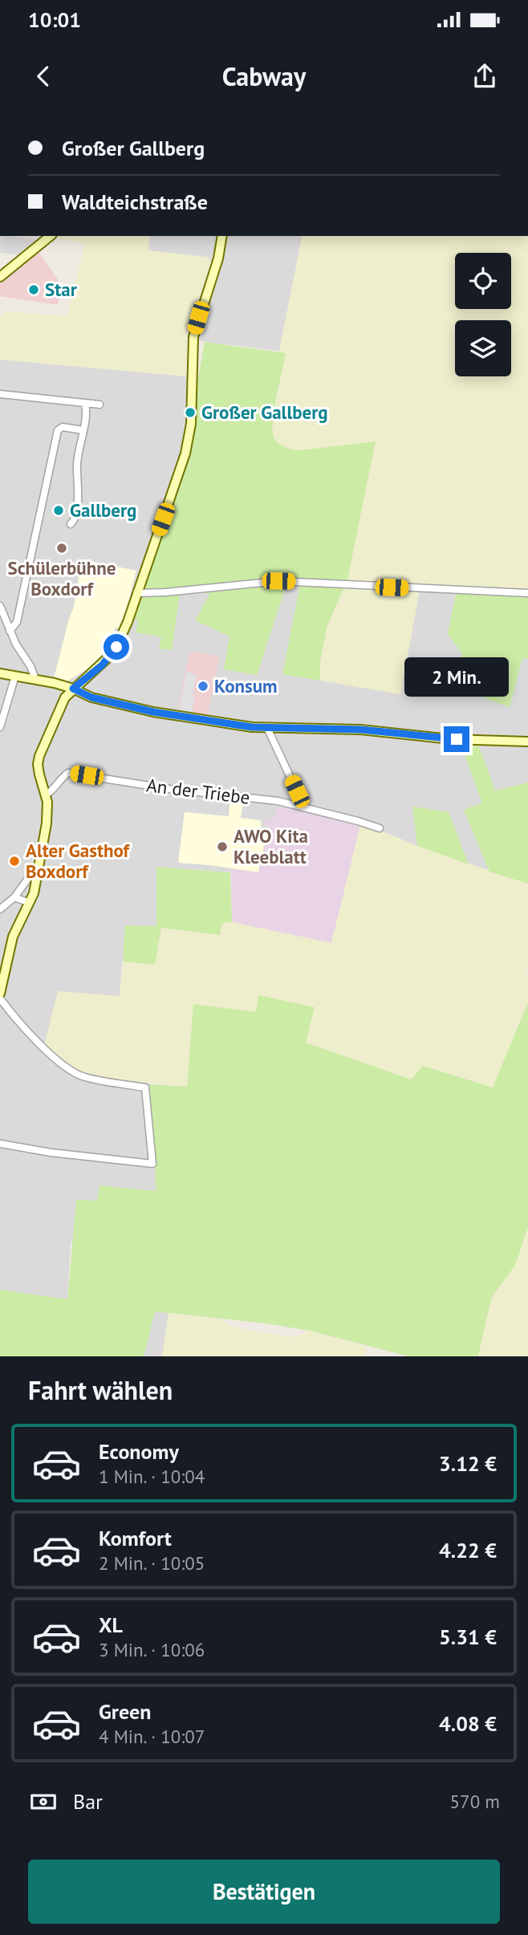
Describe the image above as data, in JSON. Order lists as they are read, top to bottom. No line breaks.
{"streets":{"street":["An der Triebe"]},"places":["Star","Großer Gallberg","Gallberg","Schülerbühne Boxdorf","Konsum","AWO Kita Kleeblatt","Alter Gasthof Boxdorf"],"page":{"status":"10:01","header":"Cabway","banner":["Großer Gallberg","Waldteichstraße"],"bubble":"2 Min.","heading":"Fahrt wählen","list":[{"name":"Economy","note":"1 Min. · 10:04","value":"3.12 €"},{"name":"Komfort","note":"2 Min. · 10:05","value":"4.22 €"},{"name":"XL","note":"3 Min. · 10:06","value":"5.31 €"},{"name":"Green","note":"4 Min. · 10:07","value":"4.08 €"}],"pay":["Bar","570 m"],"buttons":"Bestätigen"}}
